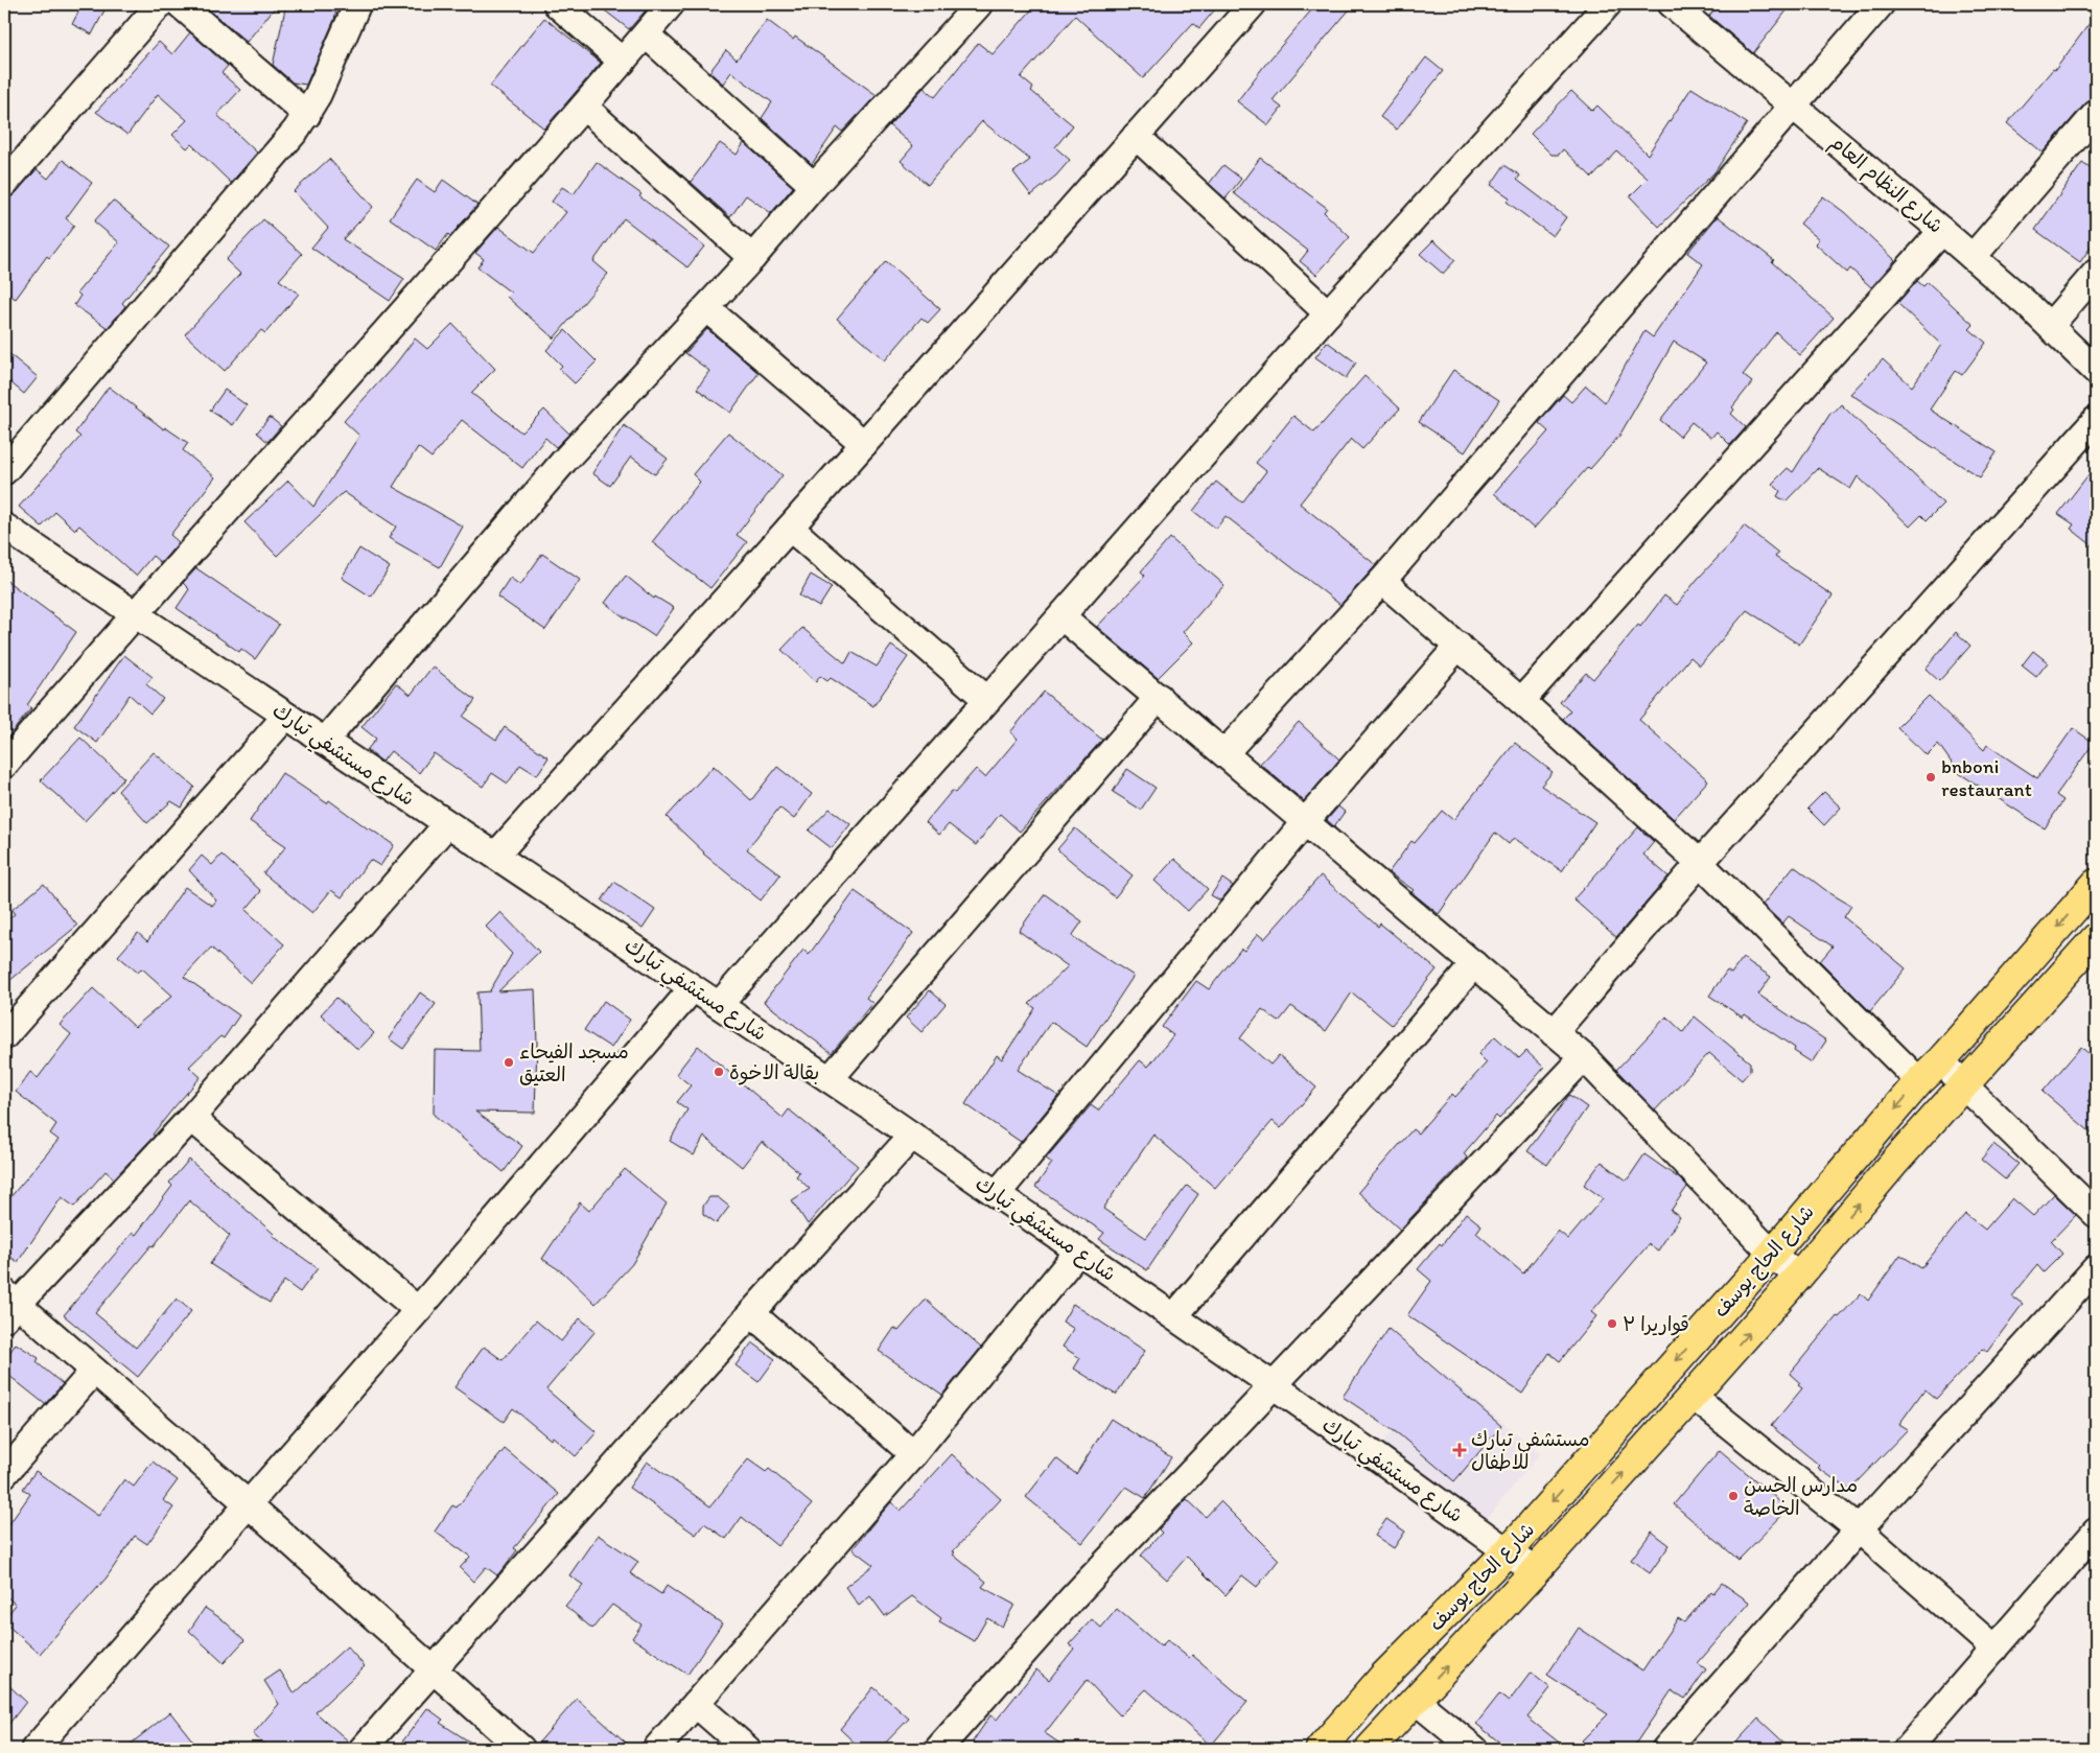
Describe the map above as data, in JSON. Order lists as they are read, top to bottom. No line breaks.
{"streets":{"main road":["شارع الحاج يوسف"],"street":["شارع النظام العام","شارع مستشفي تبارك"]},"crossings":[["شارع مستشفي تبارك","شارع الحاج يوسف"]],"places":{"other":["bnboni restaurant","مسجد الفيحاء العتيق","بقالة الاخوة","قواريرا ٣","مدارس الحسن الخاصة"],"health":["مستشفى تبارك للاطفال"]}}
